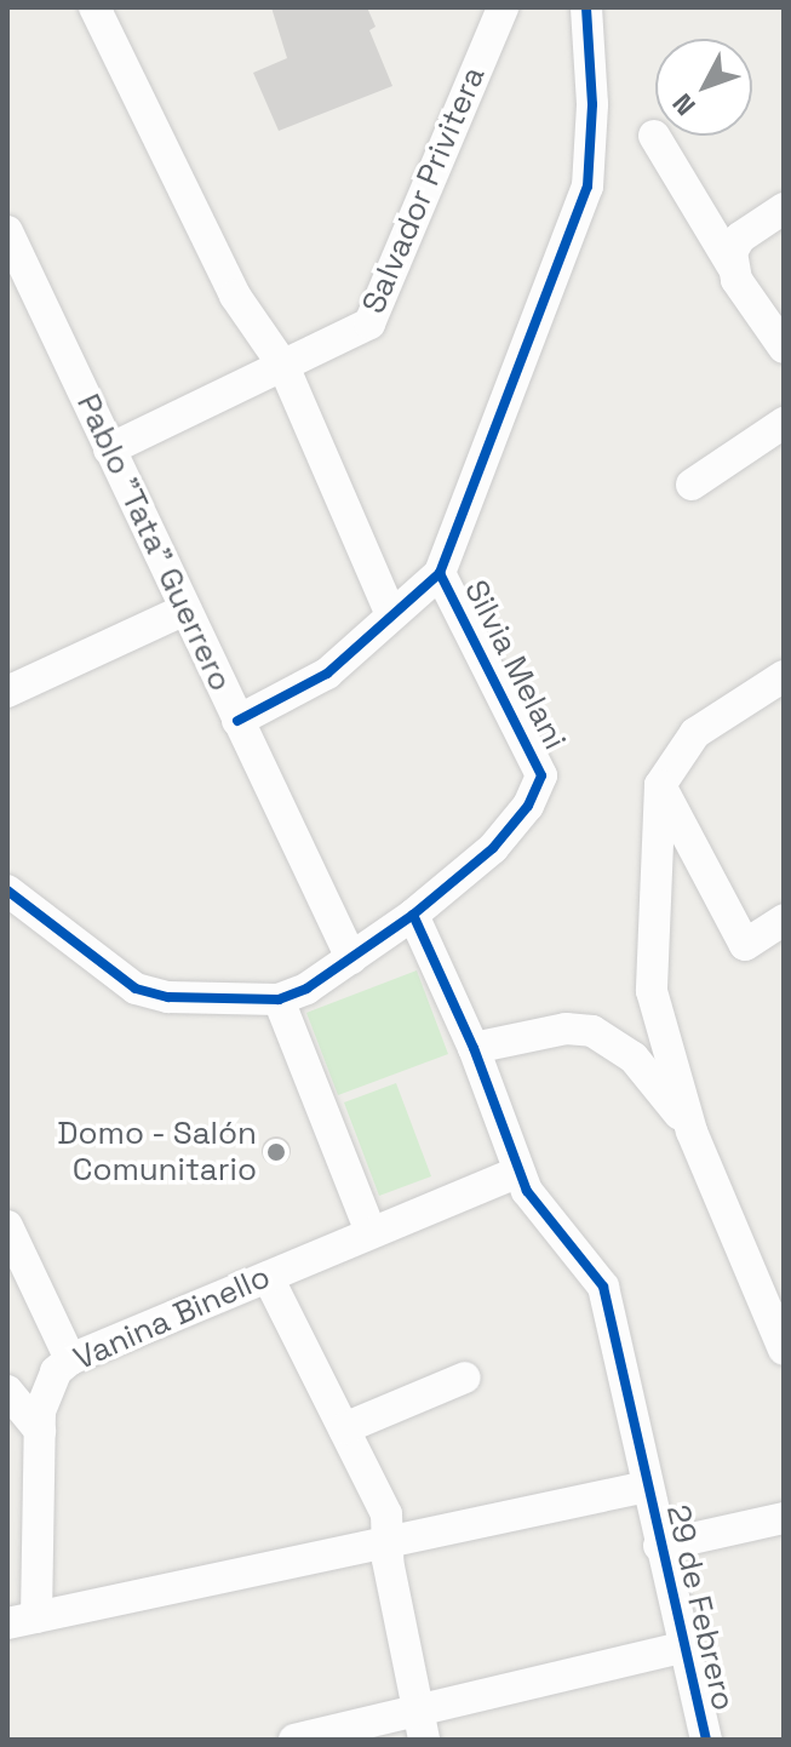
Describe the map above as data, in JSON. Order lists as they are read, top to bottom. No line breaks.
{"streets":{"street":["Salvador Privitera","Pablo \"Tata\" Guerrero","Silvia Melani","Vanina Binello","29 de Febrero"]},"crossings":[["Salvador Privitera","Pablo \"Tata\" Guerrero"]],"places":["Domo - Salón Comunitario"],"north":"bottom left"}
